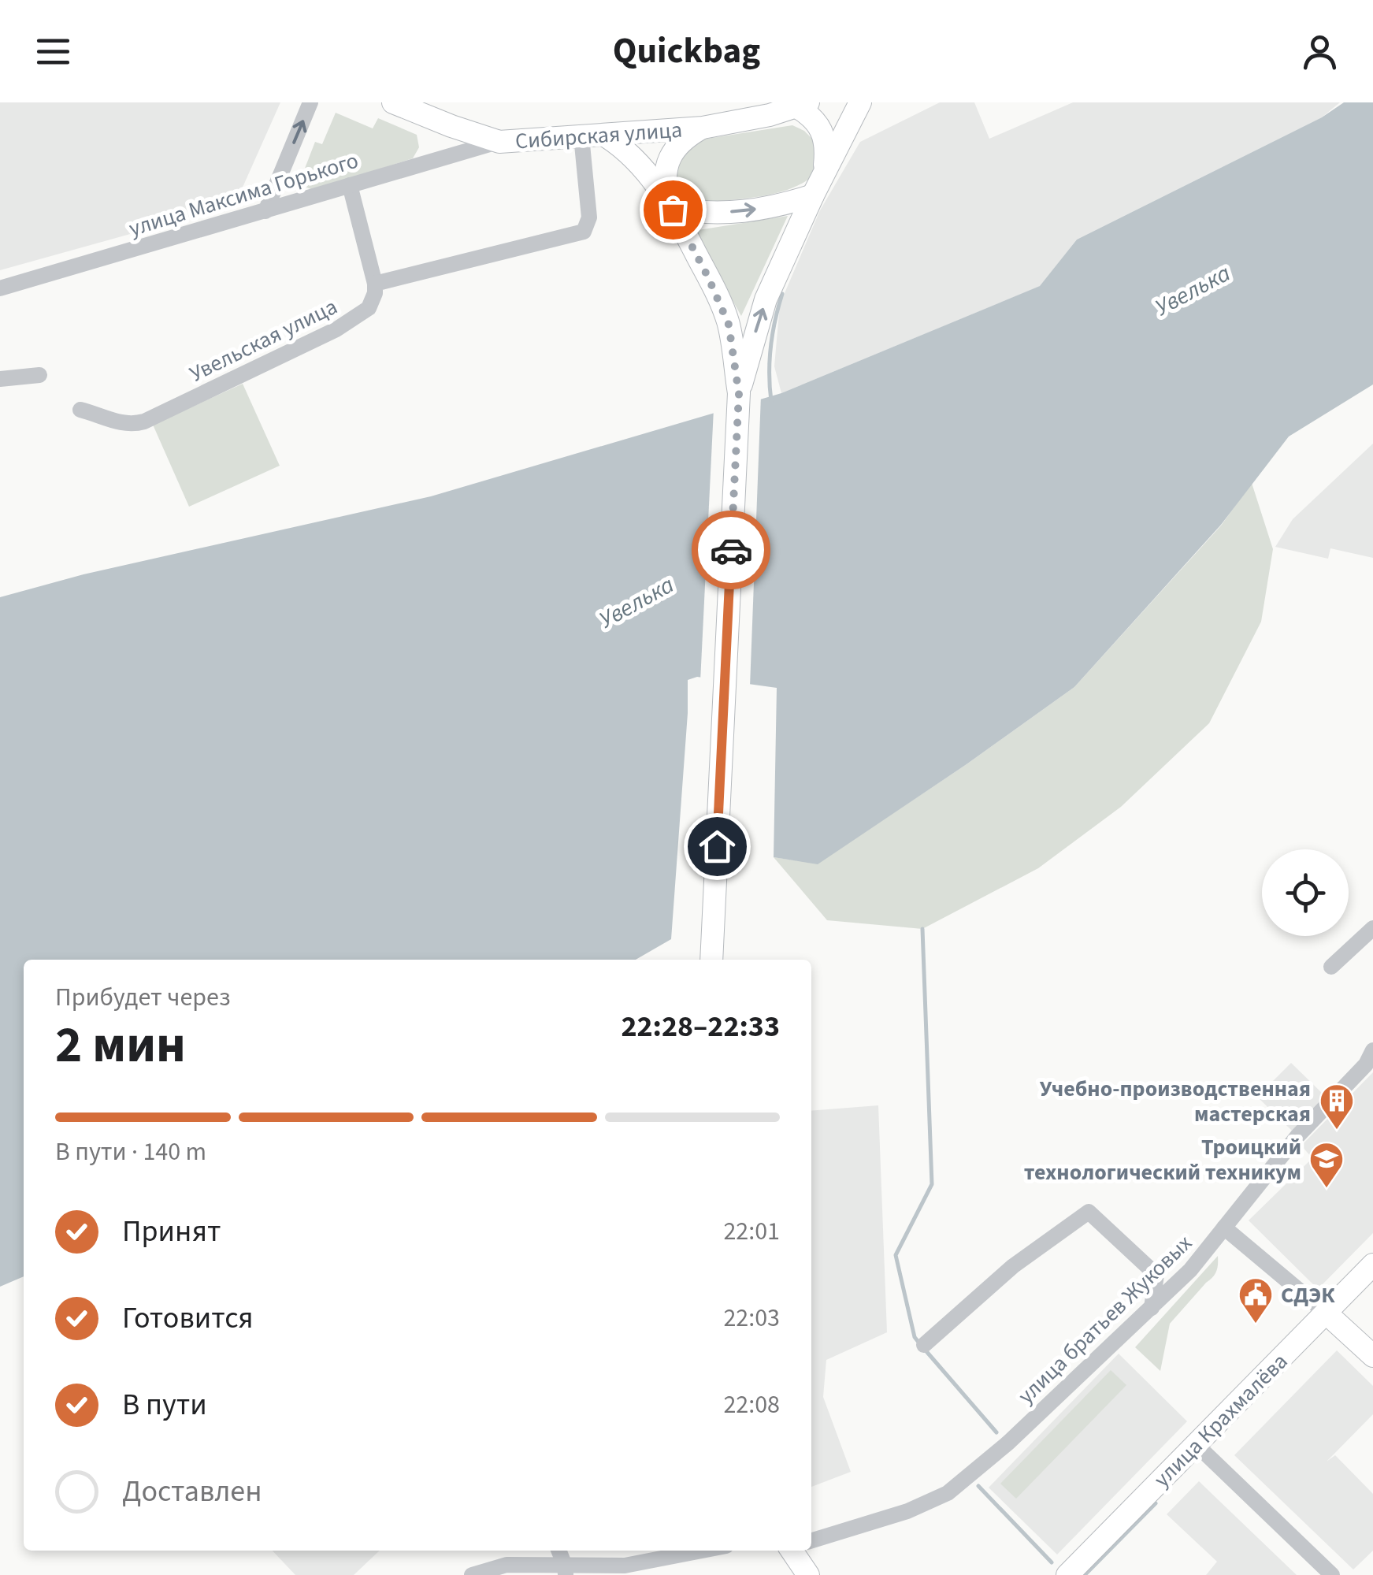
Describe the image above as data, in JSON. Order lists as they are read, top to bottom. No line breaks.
{"streets":{"street":["Сибирская улица","улица Максима Горького","Увельская улица","улица братьев Жуковых","улица Крахмалёва"]},"crossings":[["Сибирская улица","улица Максима Горького"]],"water":["Увелька"],"places":{"building":["Учебно-производственная мастерская"],"school or university":["Троицкий технологический техникум"],"public building":["СДЭК"]},"page":{"header":"Quickbag","heading":["2 мин","Прибудет через","22:28–22:33"],"bar":"В пути · 140 m","list":[["Принят","22:01"],["Готовится","22:03"],["В пути","22:08"],"Доставлен"]}}
